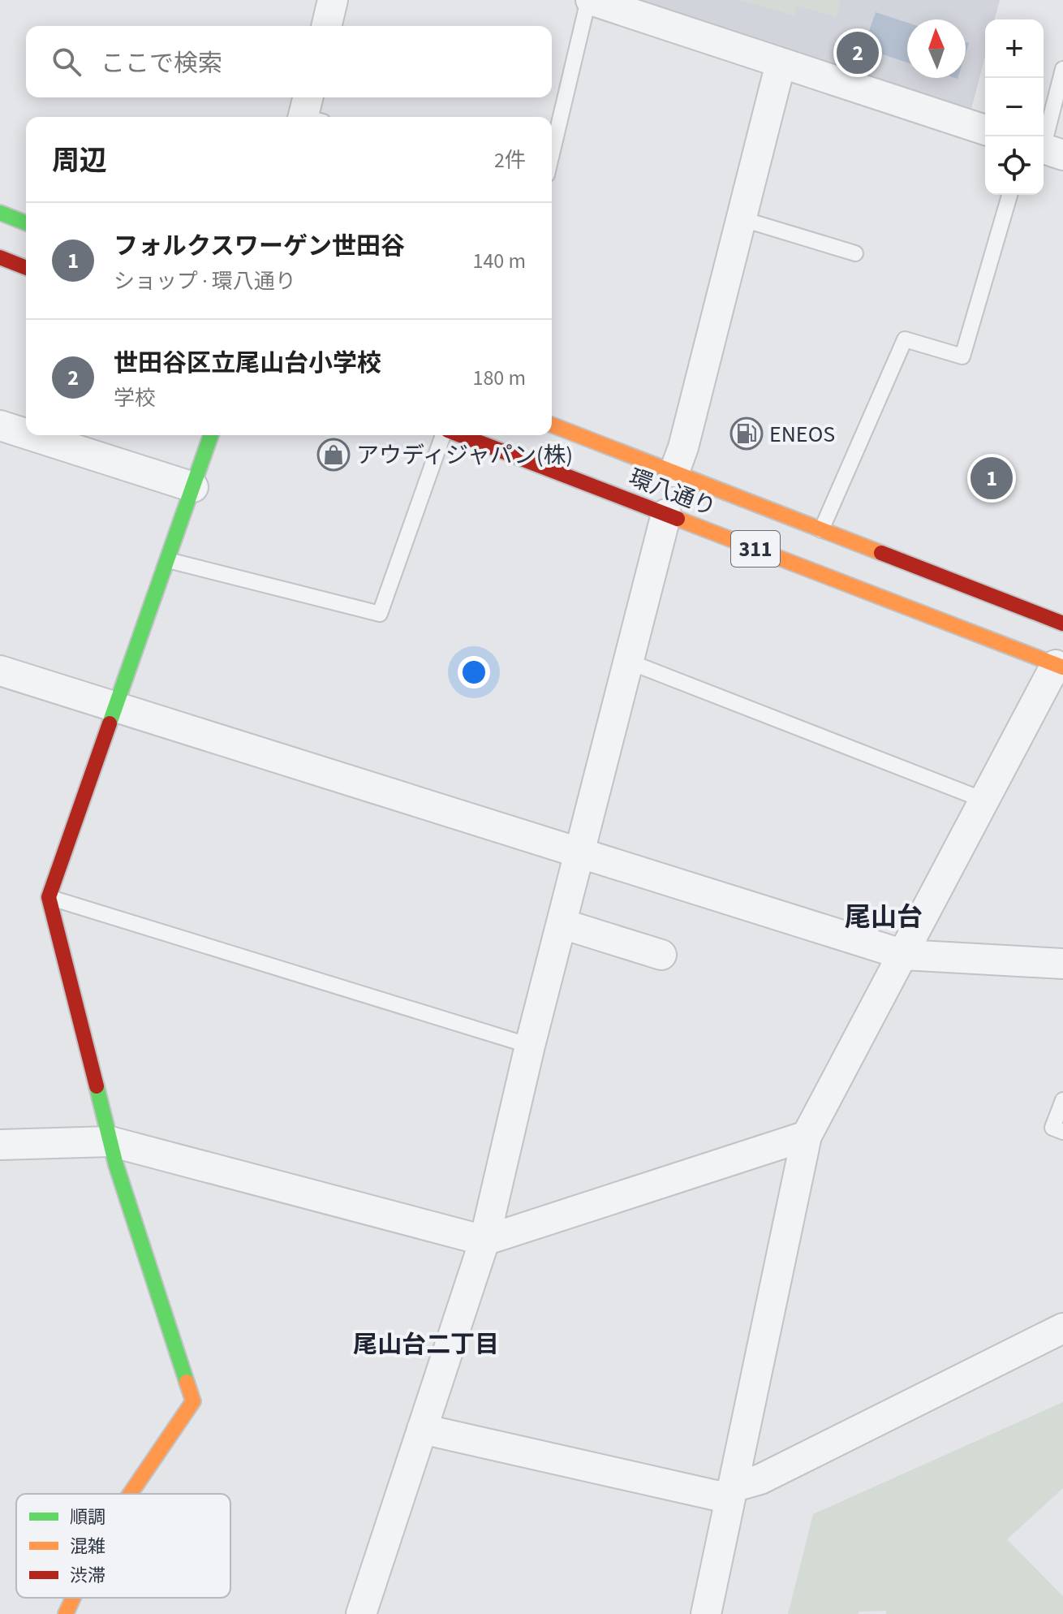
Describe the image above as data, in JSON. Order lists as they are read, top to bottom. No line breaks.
{"streets":{"main road":["環八通り","311"]},"districts":["尾山台","尾山台二丁目"],"places":{"fuel station":["ENEOS"],"shop":["アウディジャパン(株)"]},"legend":["順調","混雑","渋滞"],"north":"top","page":{"map_buttons":["+","−"],"search":"ここで検索","pins":["2","1"],"heading":["周辺","2件"],"list":[{"mark":"1","name":"フォルクスワーゲン世田谷","note":"ショップ · 環八通り","value":"140 m"},{"mark":"2","name":"世田谷区立尾山台小学校","note":"学校","value":"180 m"}]}}
